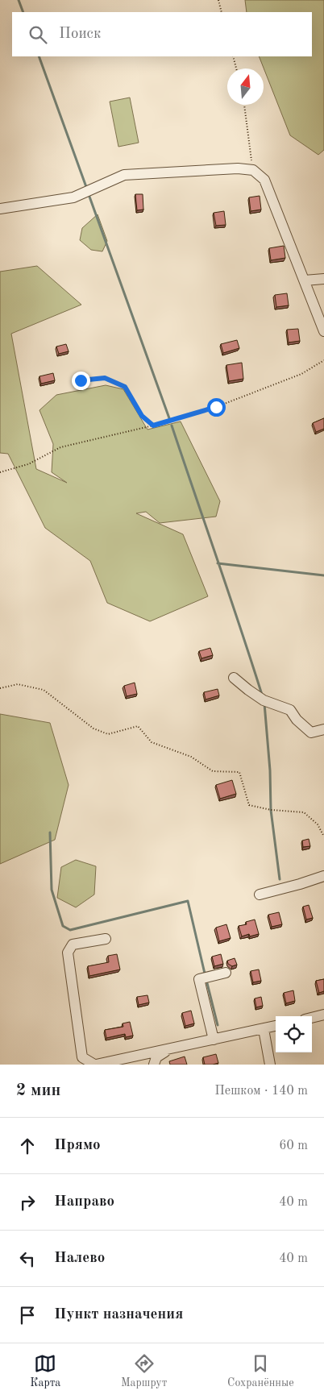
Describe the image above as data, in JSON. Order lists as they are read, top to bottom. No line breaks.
{"north":"top","page":{"search":"Поиск","heading":["2 мин","Пешком · 140 m"],"list":[["Прямо","60 m"],["Направо","40 m"],["Налево","40 m"],"Пункт назначения"],"nav":["Карта","Маршрут","Сохранённые"]}}
